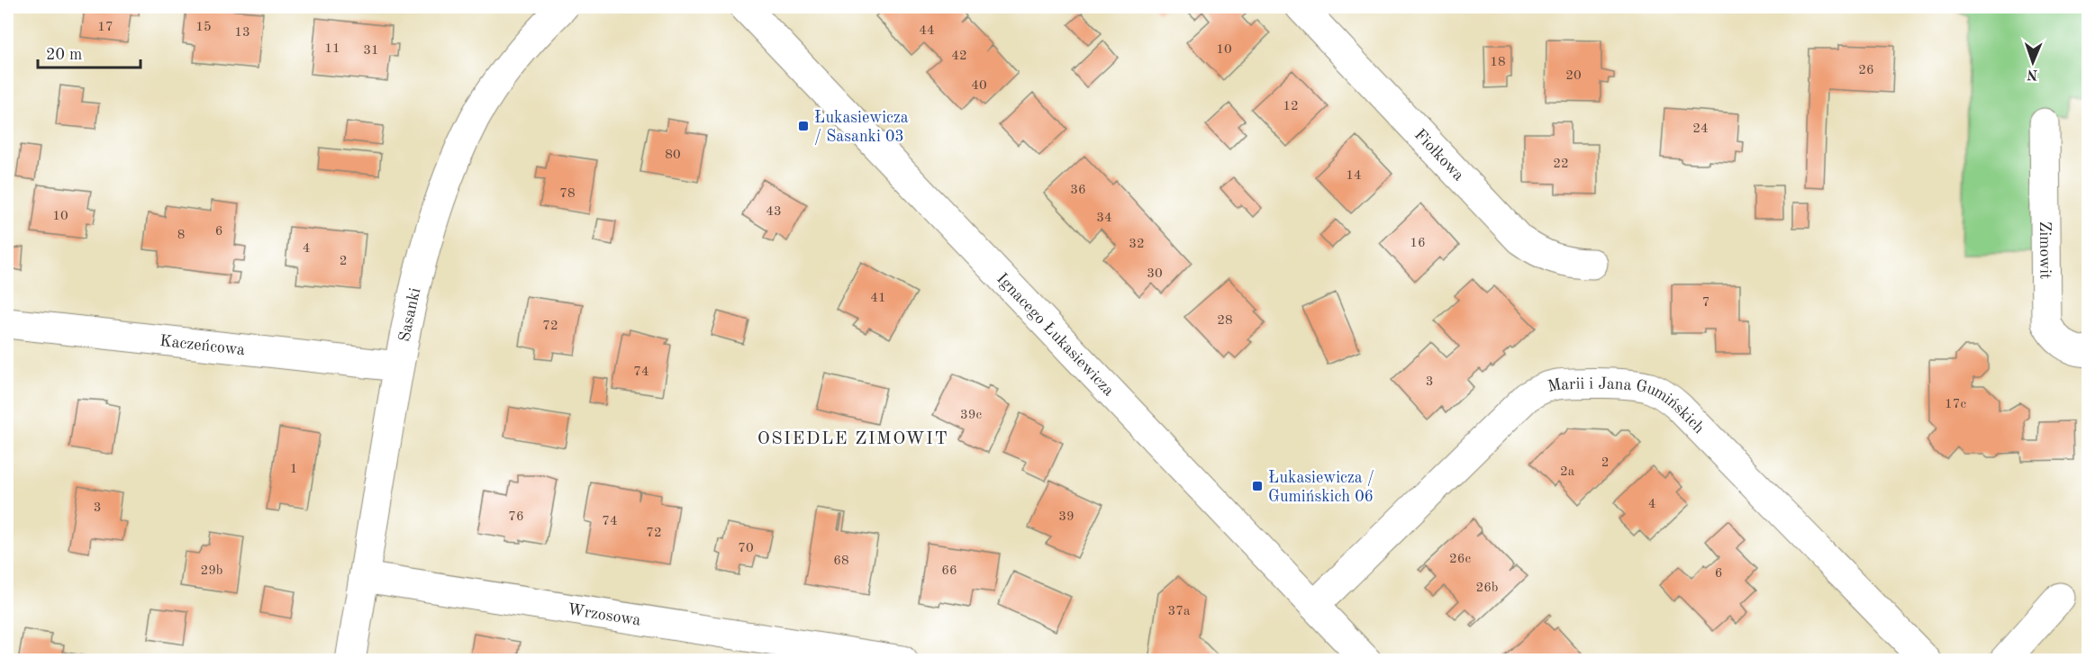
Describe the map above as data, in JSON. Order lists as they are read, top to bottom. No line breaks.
{"streets":{"street":["Fiołkowa","Zimowit","Sasanki","Ignacego Łukasiewicza","Kaczeńcowa","Marii i Jana Gumińskich","Wrzosowa"]},"crossings":[["Sasanki","Kaczeńcowa"],["Sasanki","Wrzosowa"],["Ignacego Łukasiewicza","Marii i Jana Gumińskich"]],"districts":["OSIEDLE ZIMOWIT"],"places":{"transit":["Łukasiewicza / Sasanki 03","Łukasiewicza / Gumińskich 06"]},"house_numbers":["17","15","44","13","11","10","31","42","18","26","20","40","12","24","80","22","14","36","78","43","10","34","6","8","16","32","4","2","30","41","7","28","72","74","3","17c","39c","2","1","2a","4","3","76","39","74","72","70","26c","68","29b","66","6","26b","37a"],"scale_bar":"20 m","north":"bottom"}
